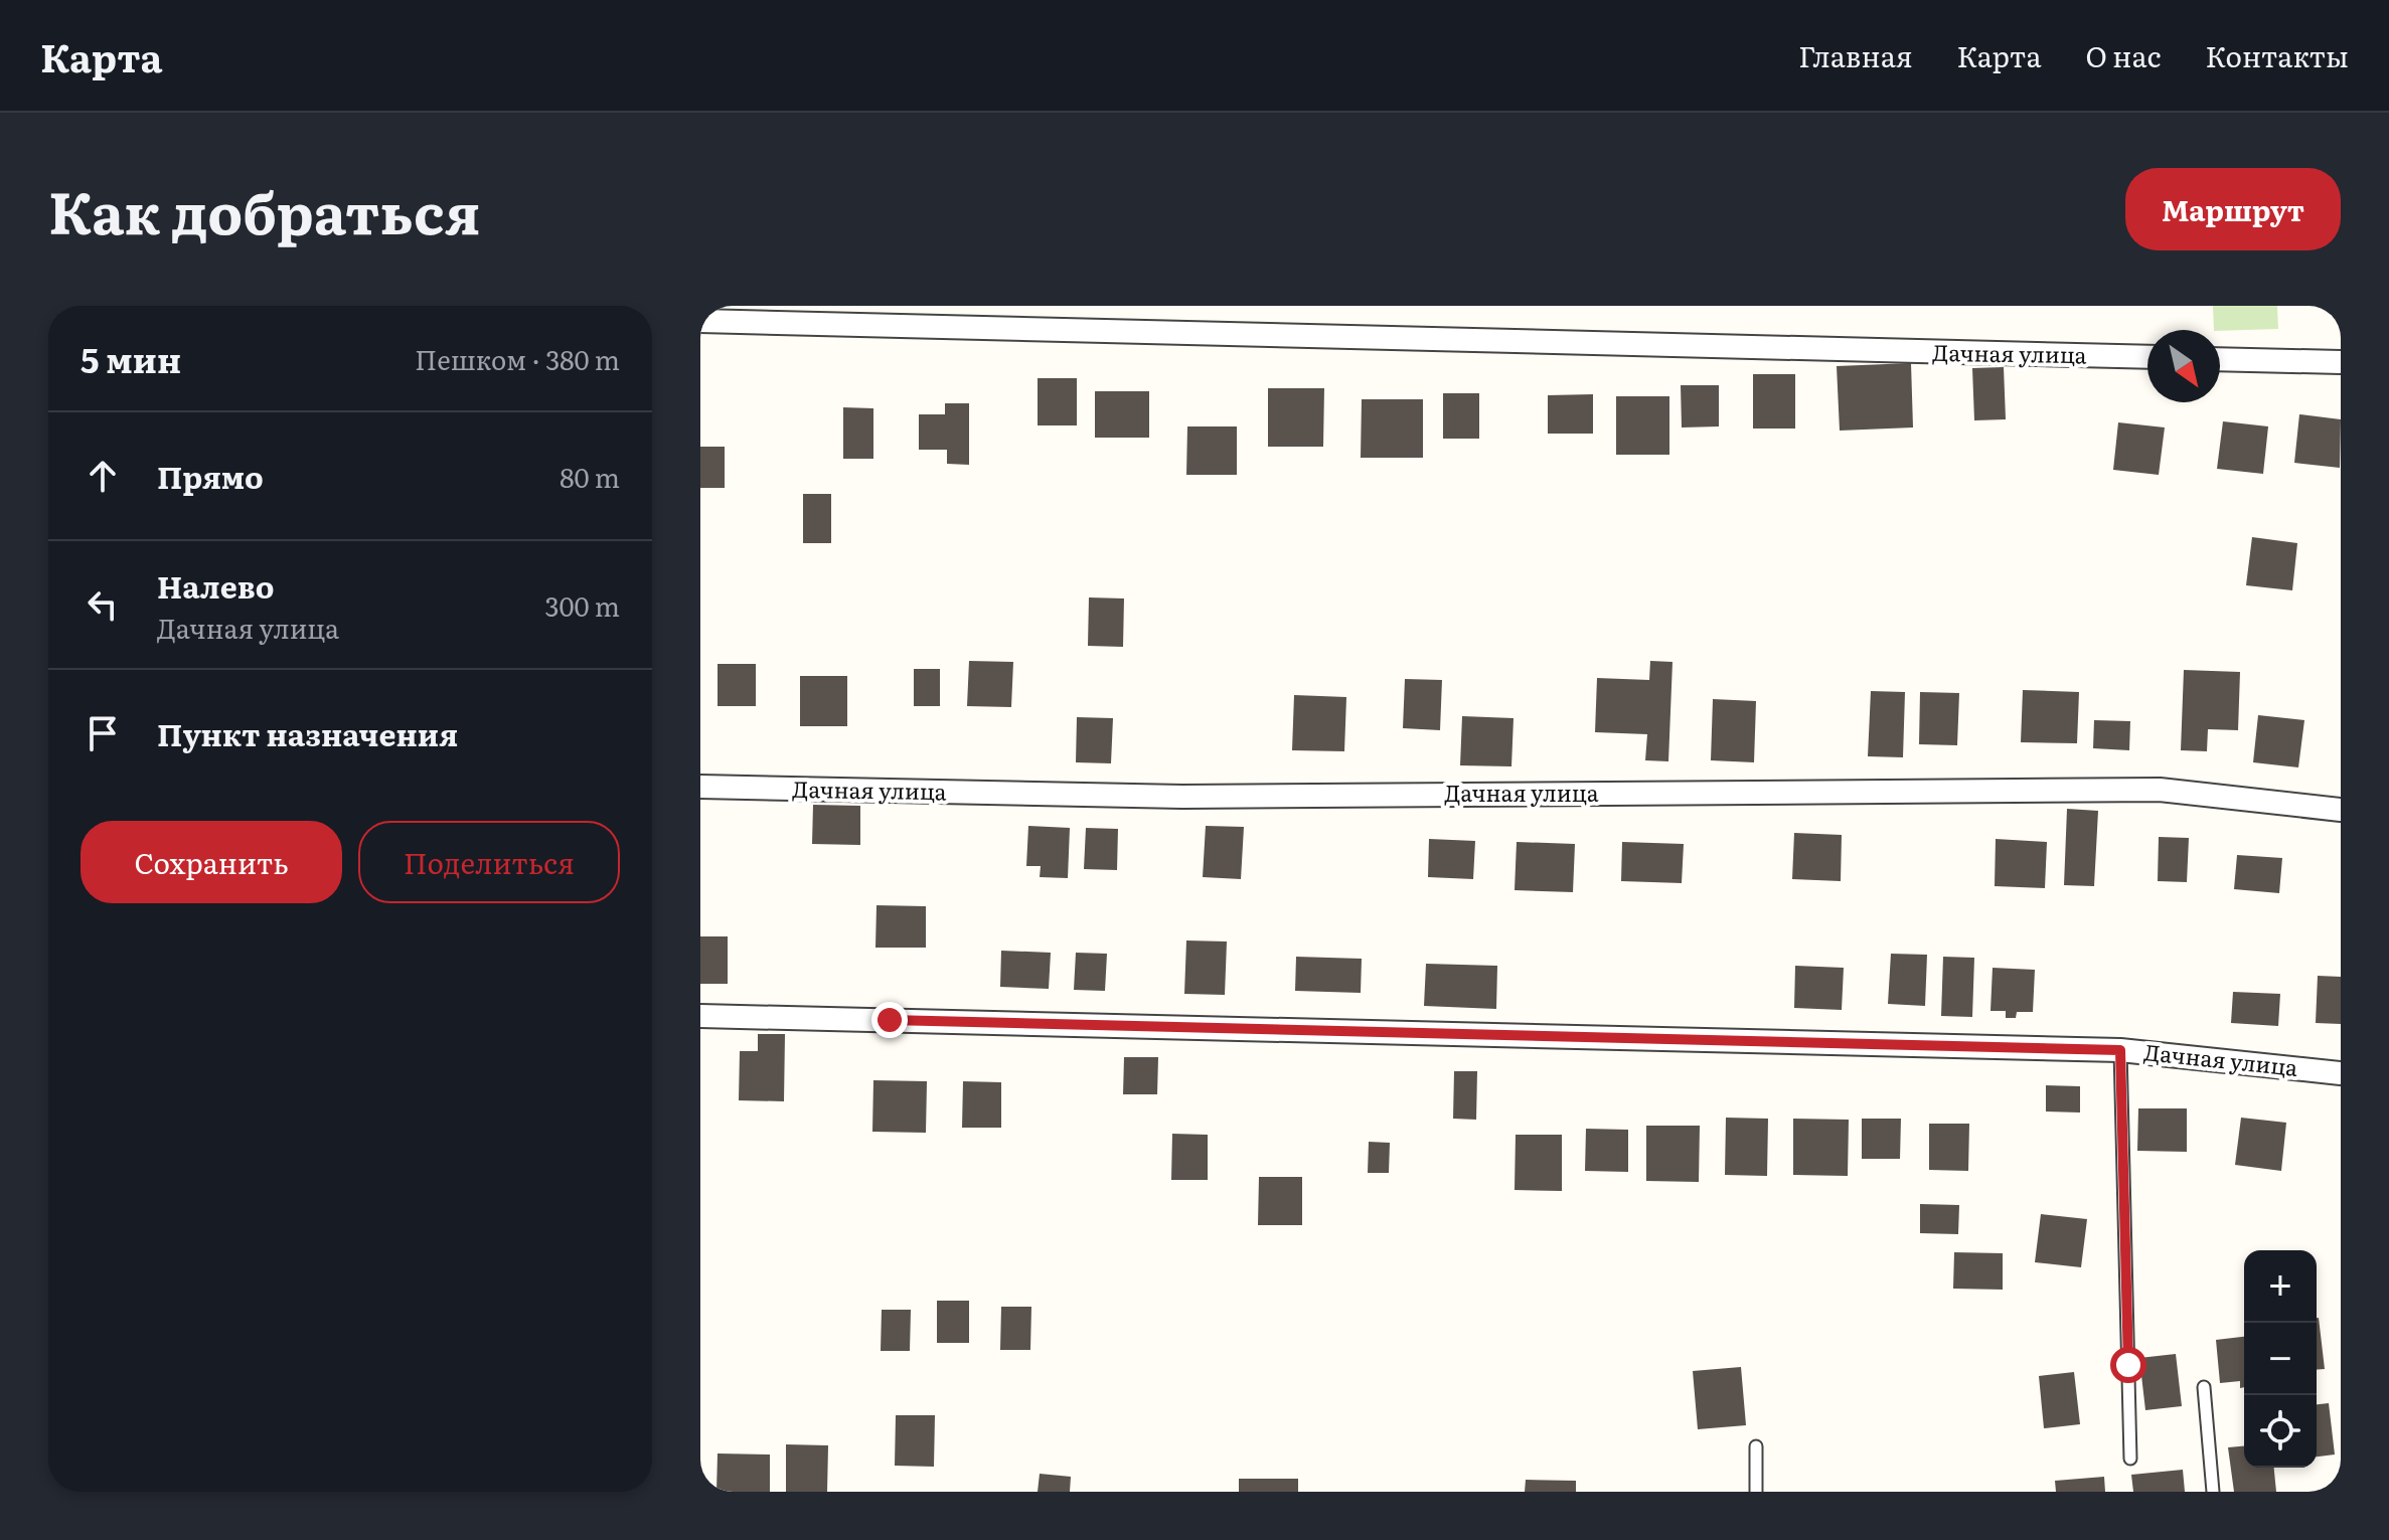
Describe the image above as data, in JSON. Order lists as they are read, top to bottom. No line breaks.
{"streets":{"street":["Дачная улица"]},"north":"bottom right","page":{"header":"Карта","nav":["Главная","Карта","О нас","Контакты"],"title":"Как добраться","buttons":["Маршрут",["Сохранить","Поделиться"]],"heading":["5 мин","Пешком · 380 m"],"list":[["Прямо","80 m"],["Налево","Дачная улица","300 m"],"Пункт назначения"],"map_buttons":["+","−"]}}
